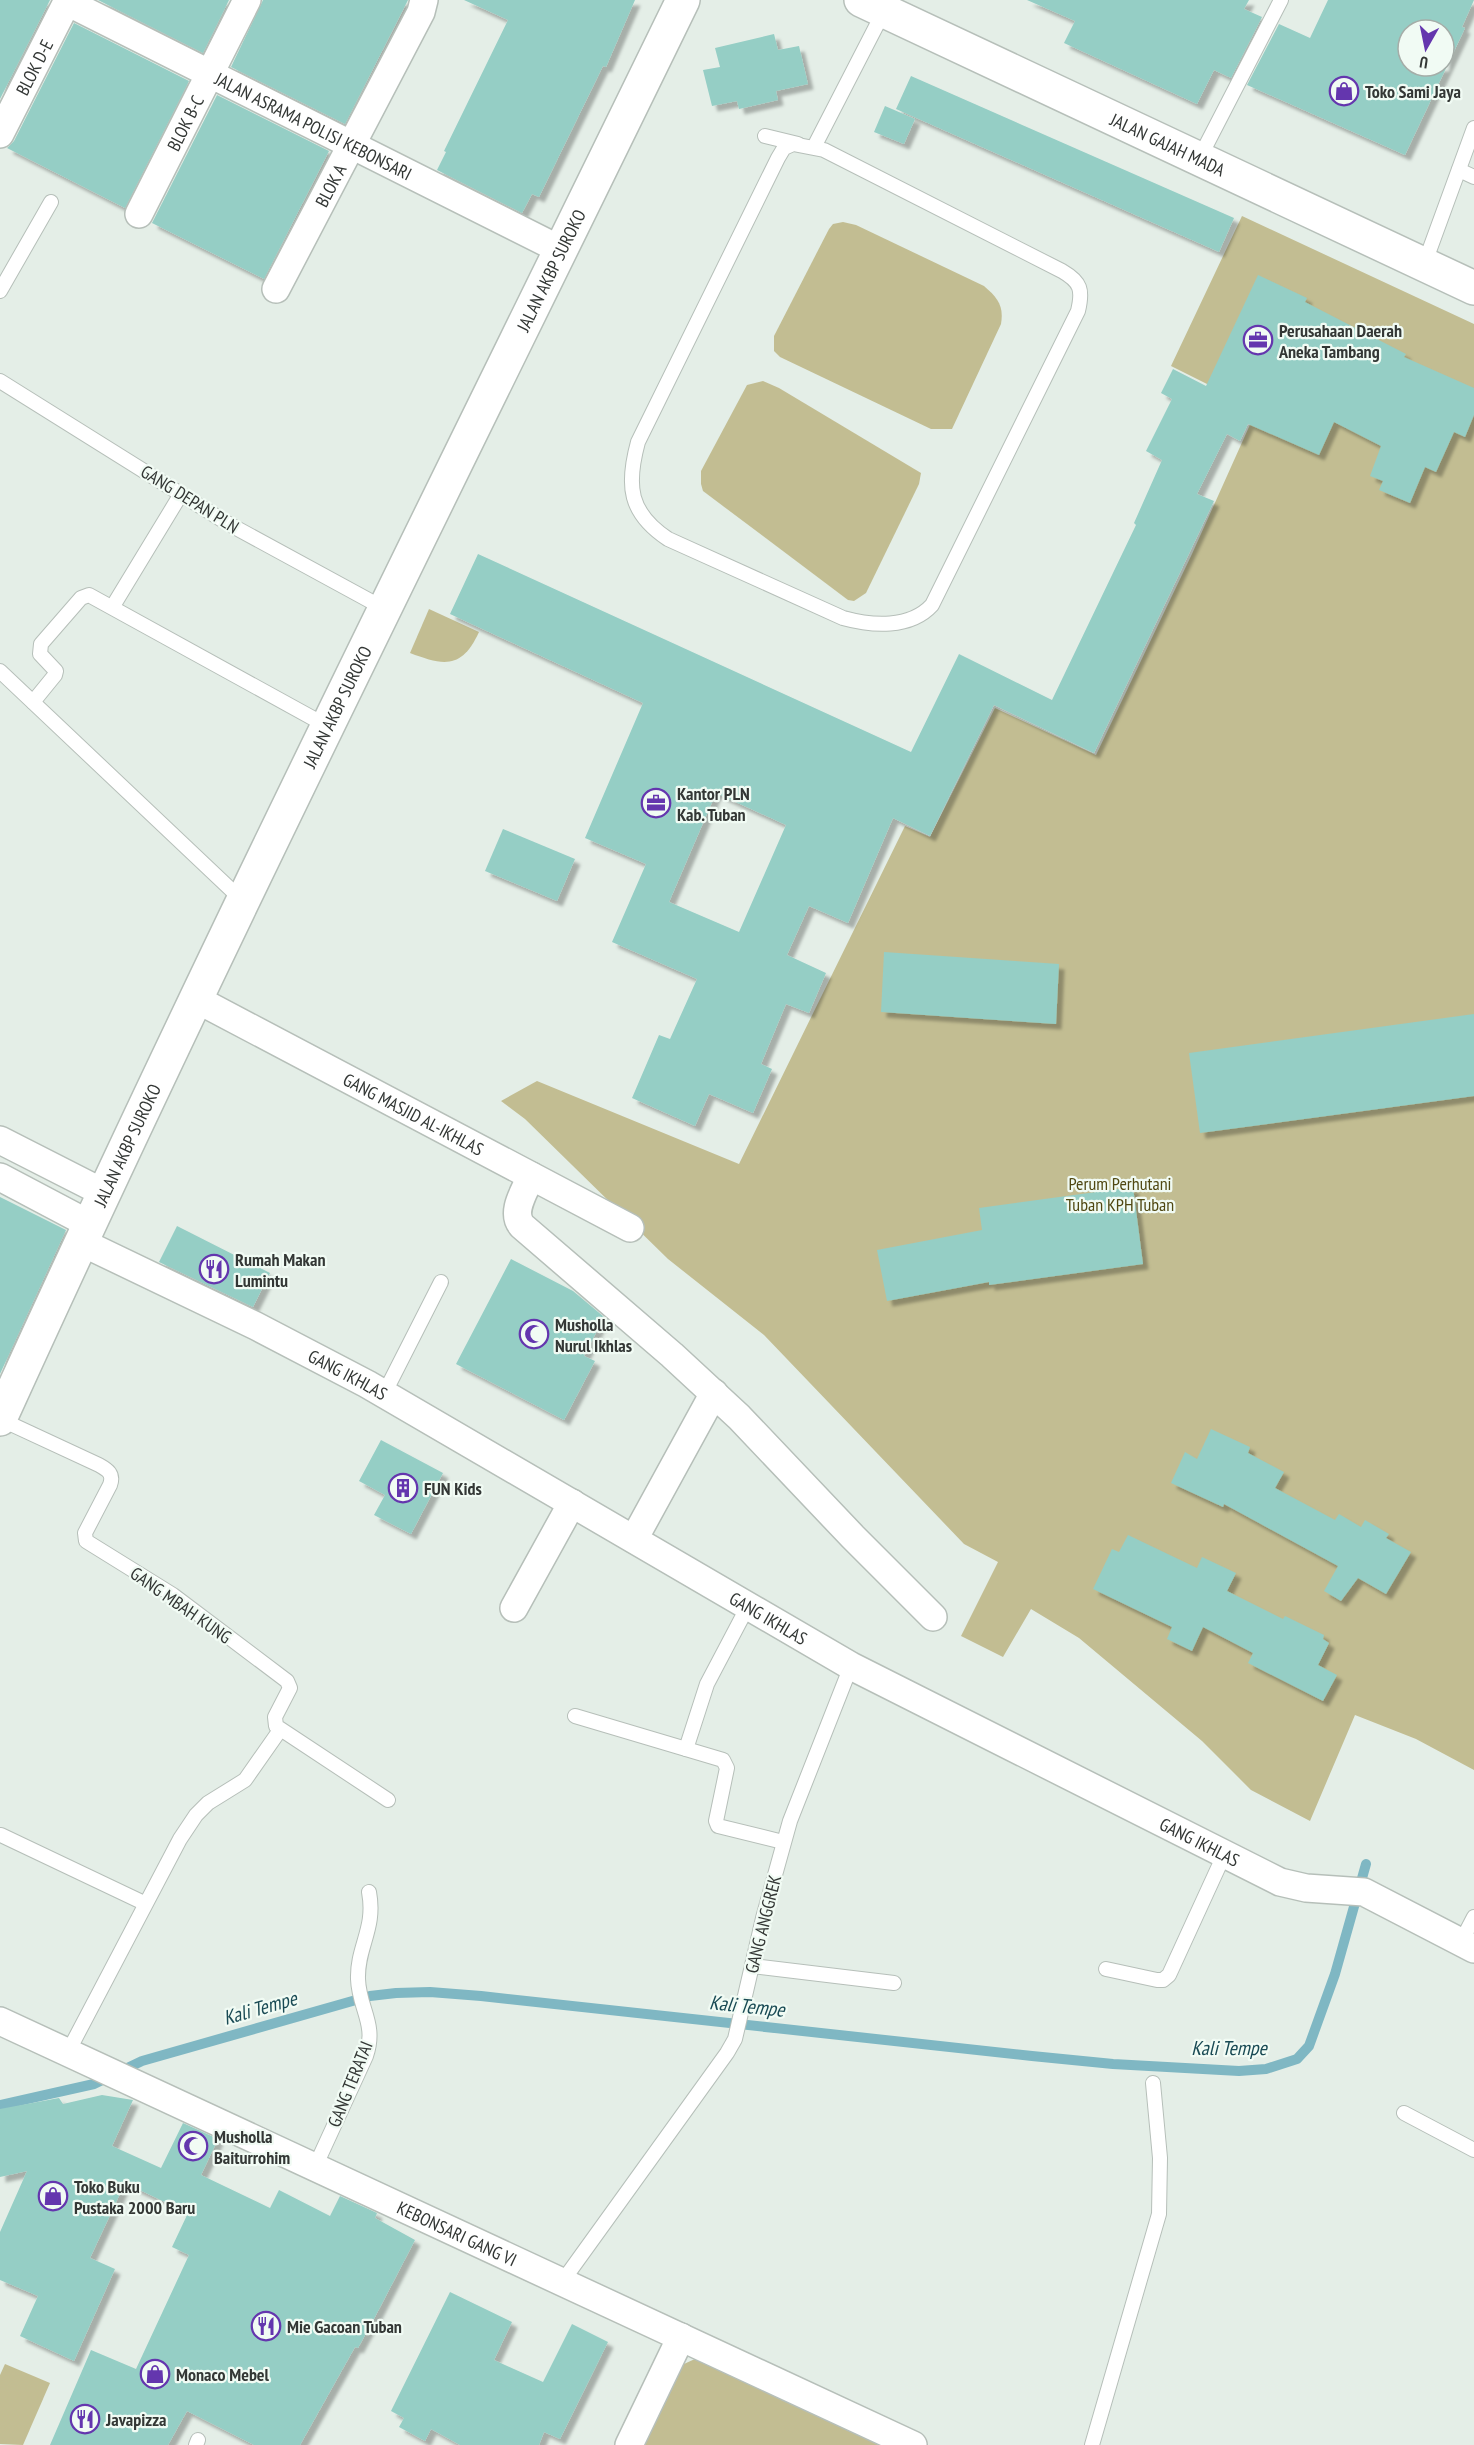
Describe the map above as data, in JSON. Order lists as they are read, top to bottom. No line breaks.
{"streets":{"main road":["JALAN GAJAH MADA","JALAN AKBP SUROKO"],"street":["BLOK D-E","BLOK B-C","JALAN ASRAMA POLISI KEBONSARI","BLOK A","GANG MASJID AL-IKHLAS","GANG IKHLAS","KEBONSARI GANG VI"],"lane":["GANG DEPAN PLN","GANG MBAH KUNG","GANG ANGGREK","GANG TERATAI"]},"crossings":[["BLOK D-E","JALAN ASRAMA POLISI KEBONSARI"],["BLOK B-C","JALAN ASRAMA POLISI KEBONSARI"],["JALAN ASRAMA POLISI KEBONSARI","BLOK A"],["JALAN ASRAMA POLISI KEBONSARI","JALAN AKBP SUROKO"],["JALAN AKBP SUROKO","GANG DEPAN PLN"],["JALAN AKBP SUROKO","GANG MASJID AL-IKHLAS"],["JALAN AKBP SUROKO","GANG IKHLAS"],["JALAN AKBP SUROKO","GANG MBAH KUNG"],["GANG IKHLAS","GANG ANGGREK"],["GANG ANGGREK","KEBONSARI GANG VI"],["GANG TERATAI","KEBONSARI GANG VI"]],"water":["Kali Tempe"],"parks":["Perum Perhutani Tuban KPH Tuban"],"places":{"shop":["Toko Sami Jaya","Toko Buku Pustaka 2000 Baru","Monaco Mebel"],"office":["Perusahaan Daerah Aneka Tambang","Kantor PLN Kab. Tuban"],"restaurant":["Rumah Makan Lumintu","Mie Gacoan Tuban","Javapizza"],"mosque":["Musholla Nurul Ikhlas","Musholla Baiturrohim"],"building":["FUN Kids"]},"north":"bottom"}
